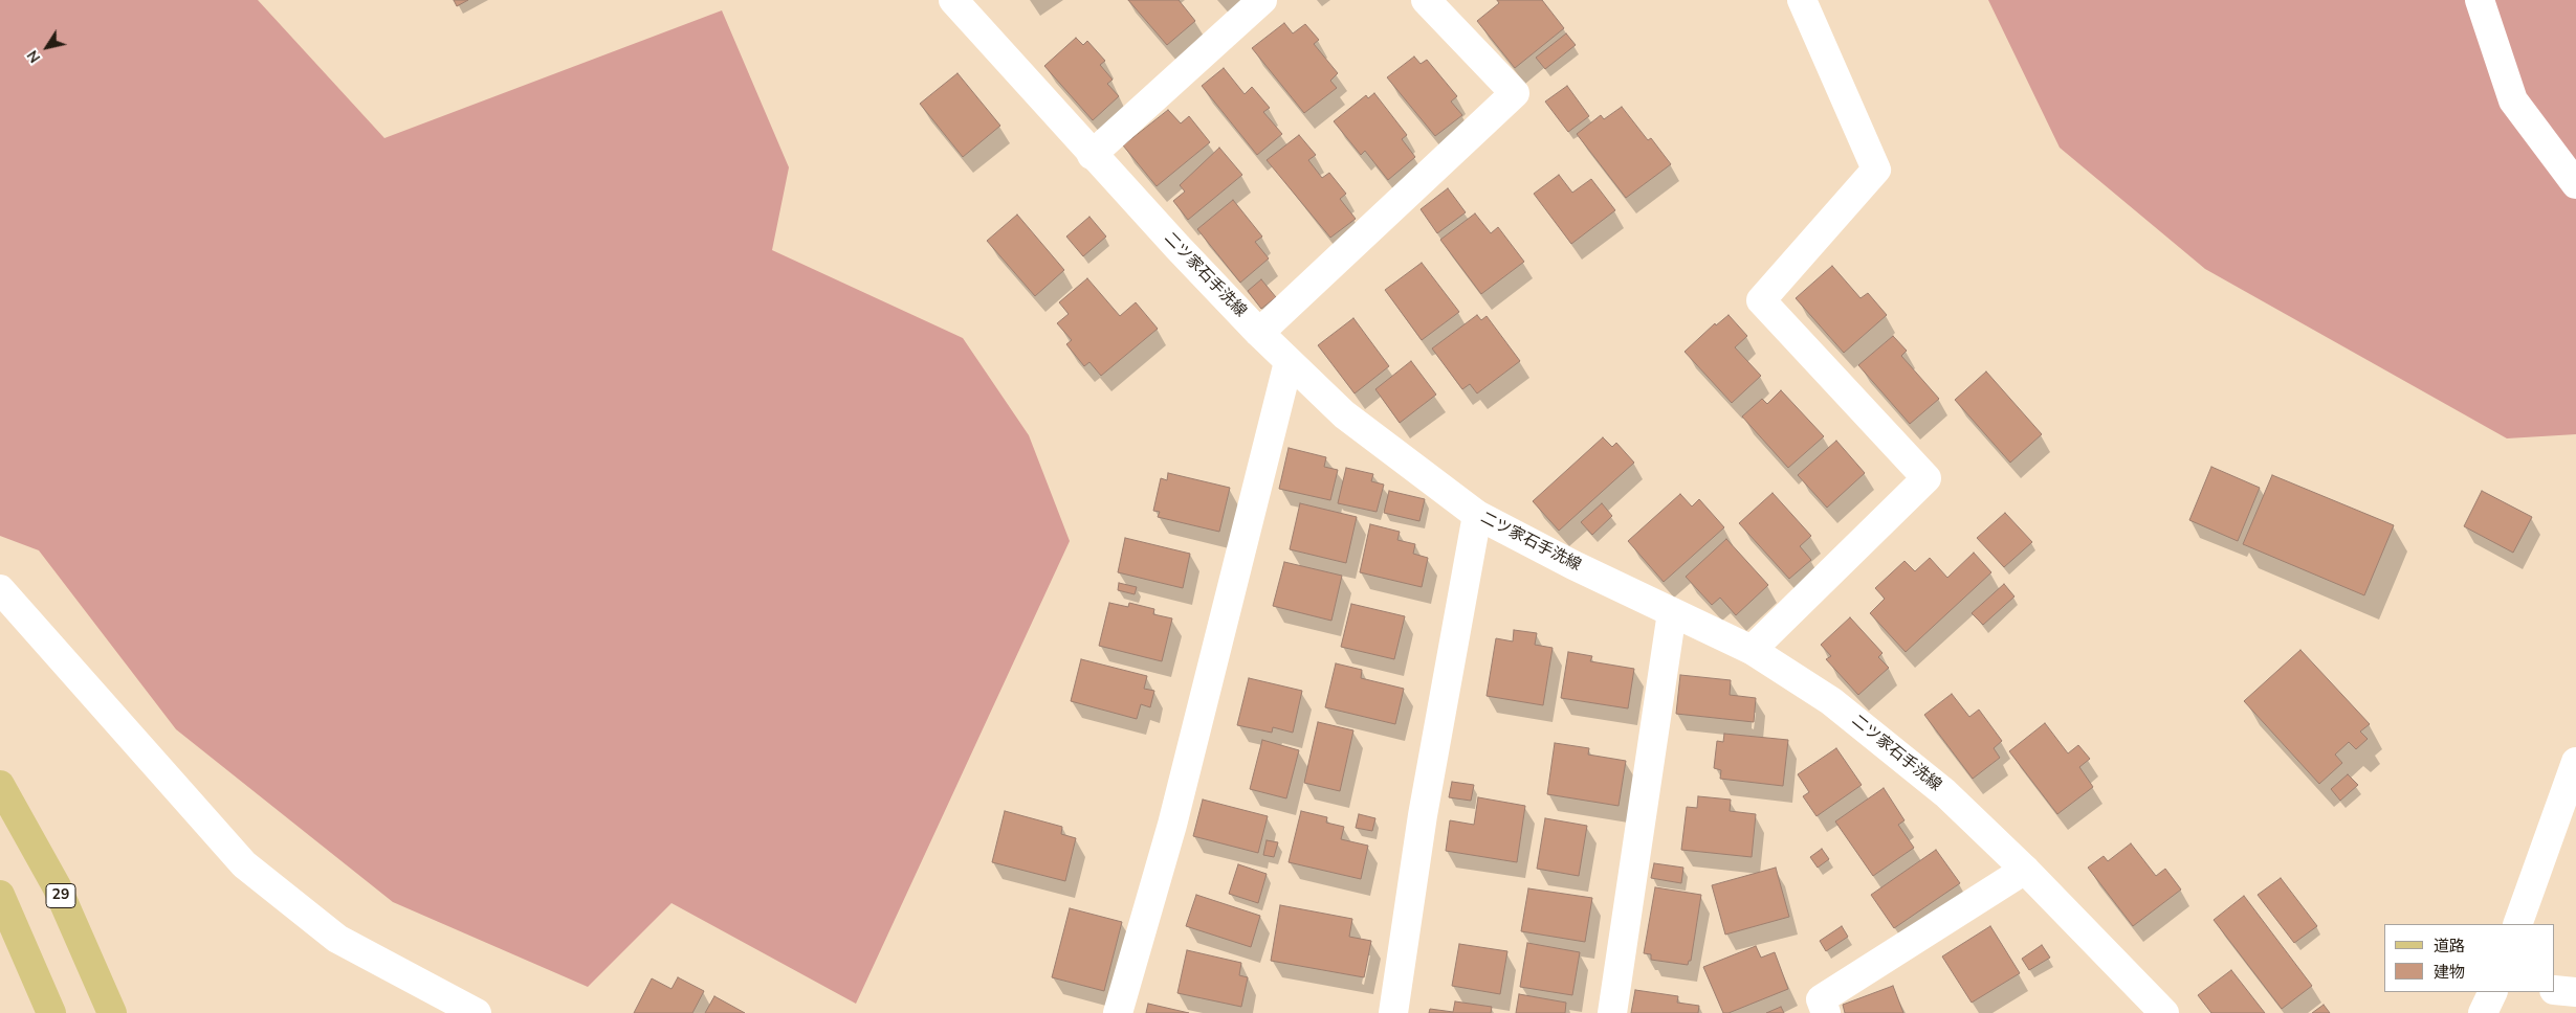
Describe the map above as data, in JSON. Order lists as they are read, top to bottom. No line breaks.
{"streets":{"main road":["29"],"street":["二ツ家石手洗線"]},"legend":["道路","建物"],"north":"bottom left"}
